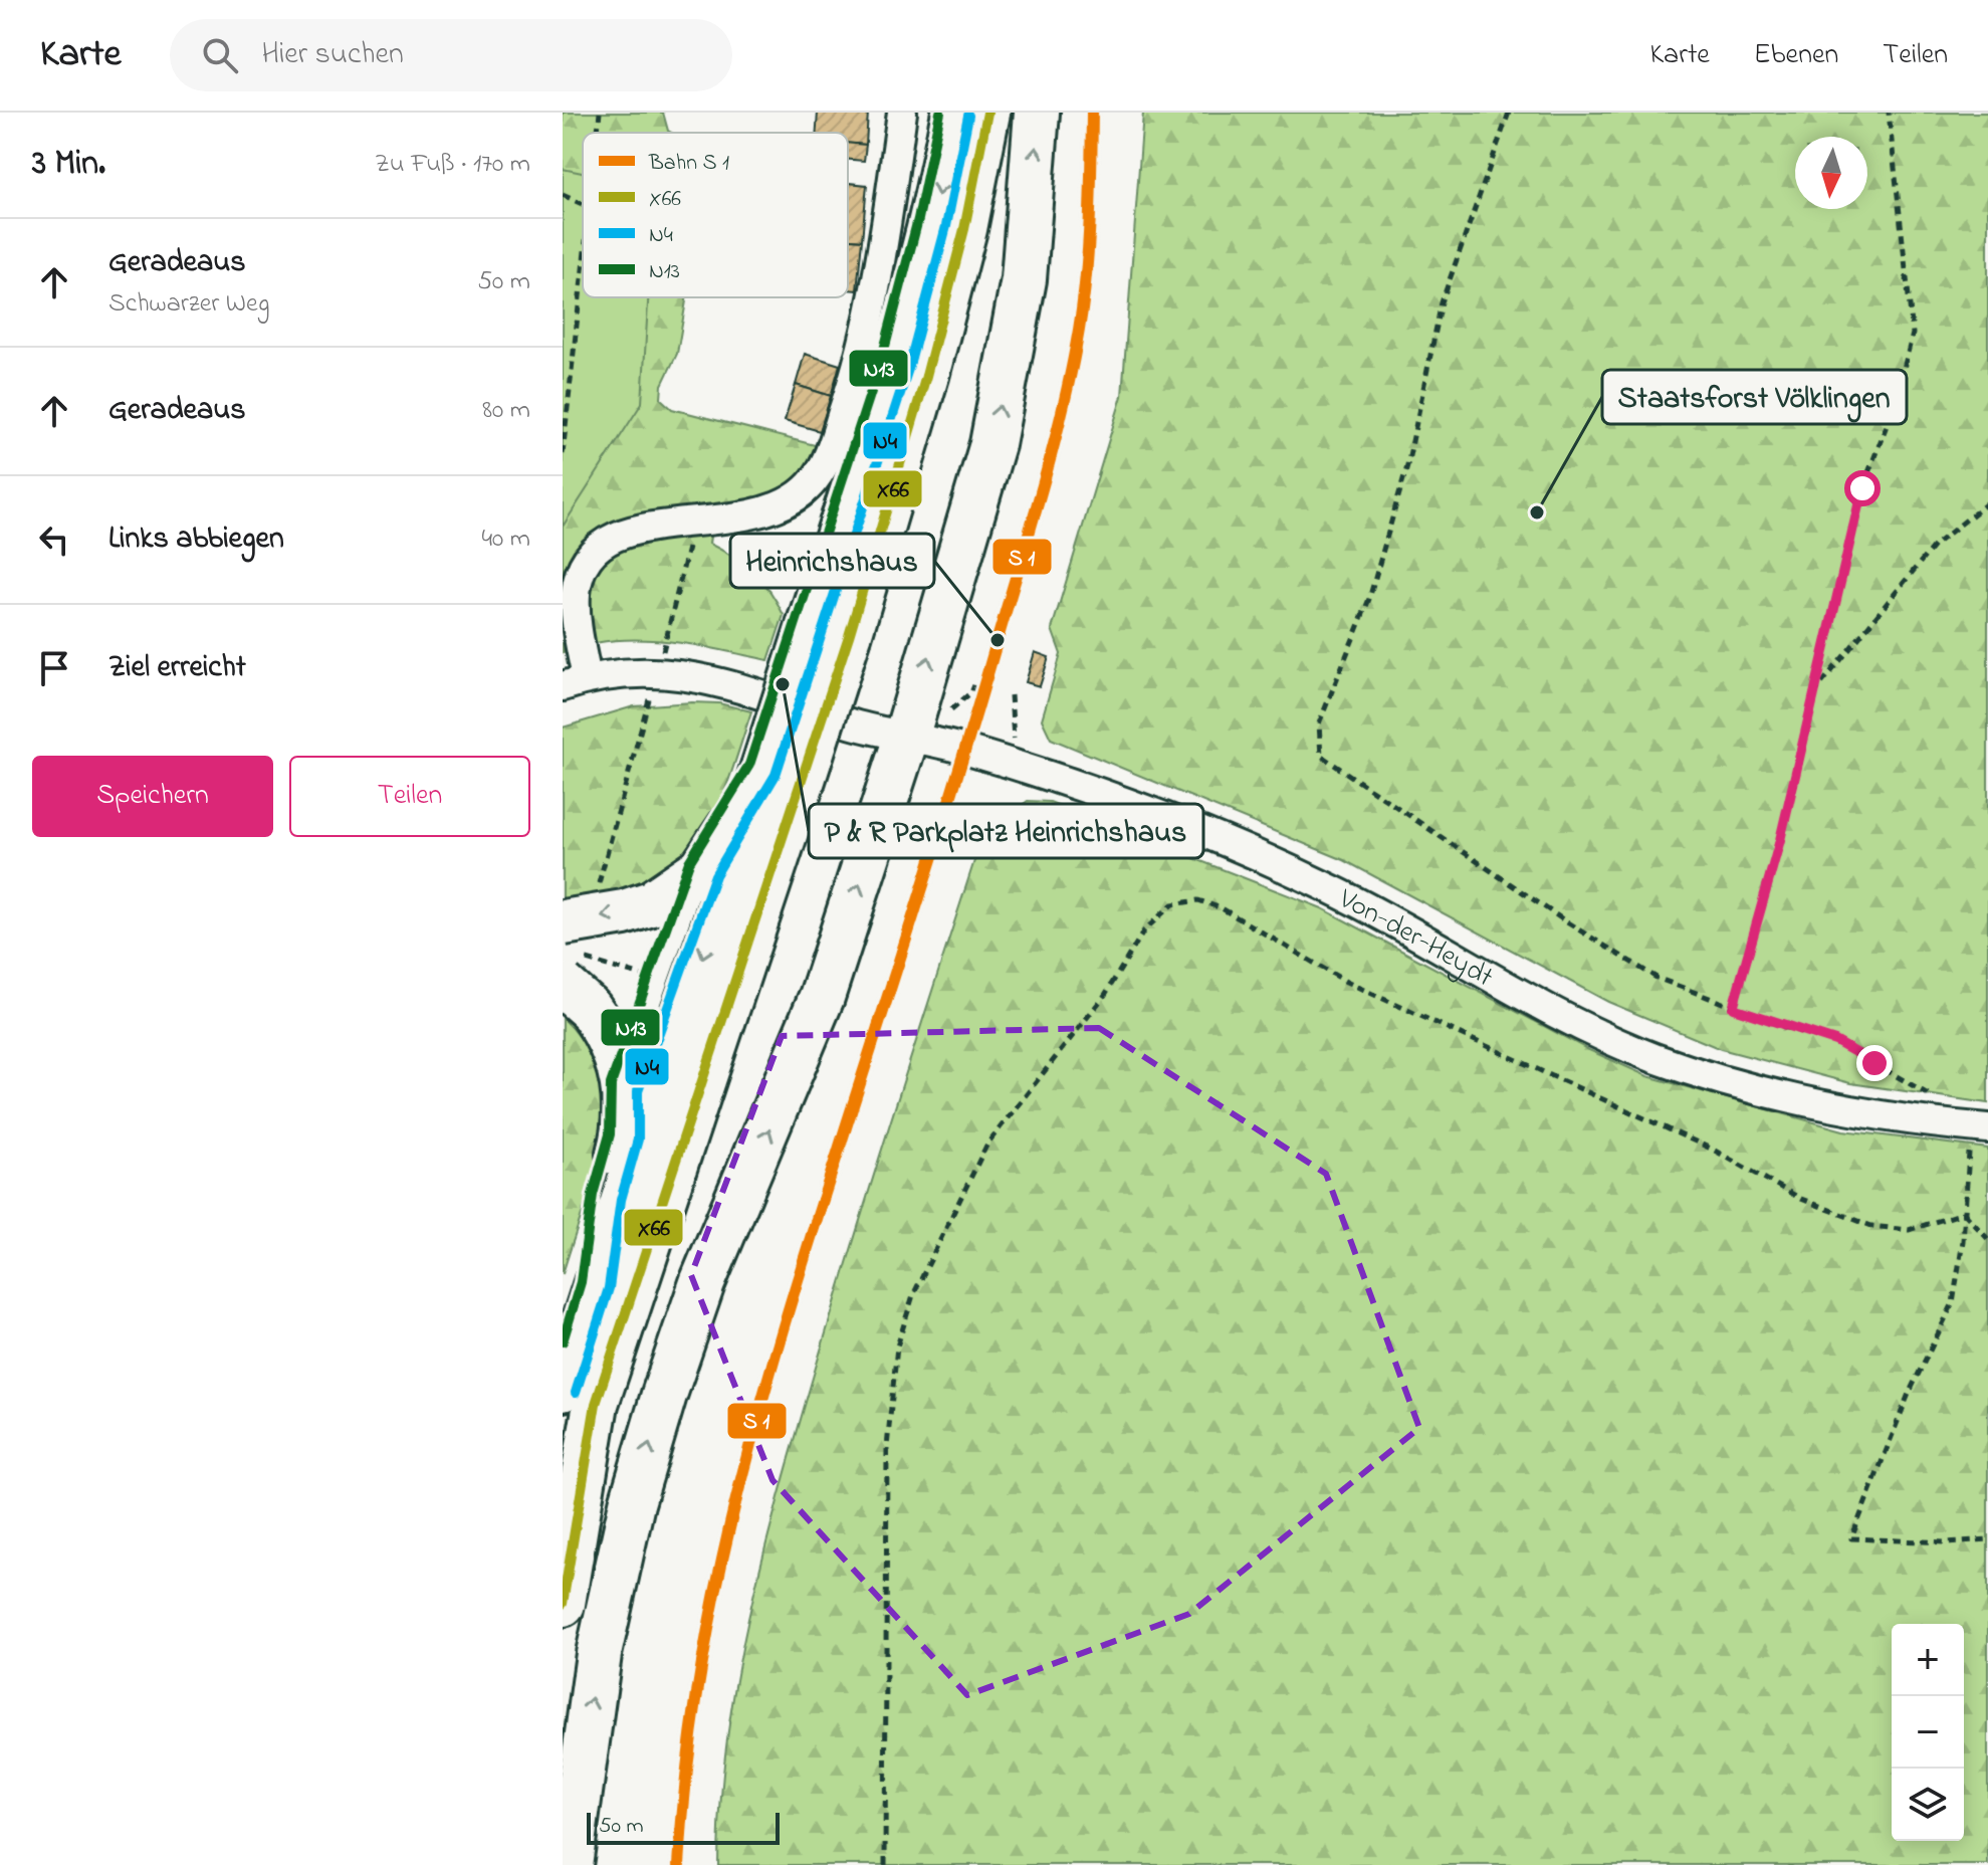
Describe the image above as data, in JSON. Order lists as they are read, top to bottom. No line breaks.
{"streets":{"street":["Von-der-Heydt"]},"places":["Staatsforst Völklingen","Heinrichshaus","P & R Parkplatz Heinrichshaus"],"lines":["transit line X66","transit line N13","transit line N4"],"legend":["Bahn S 1","X66","N4","N13"],"scale_bar":"50 m","north":"bottom","page":{"header":"Karte","search":"Hier suchen","nav":["Karte","Ebenen","Teilen"],"heading":["3 Min.","Zu Fuß · 170 m"],"list":[["Geradeaus","Schwarzer Weg","50 m"],["Geradeaus","80 m"],["Links abbiegen","40 m"],"Ziel erreicht"],"buttons":["Speichern","Teilen"],"map_buttons":["+","−"],"scale":"50 m"}}
